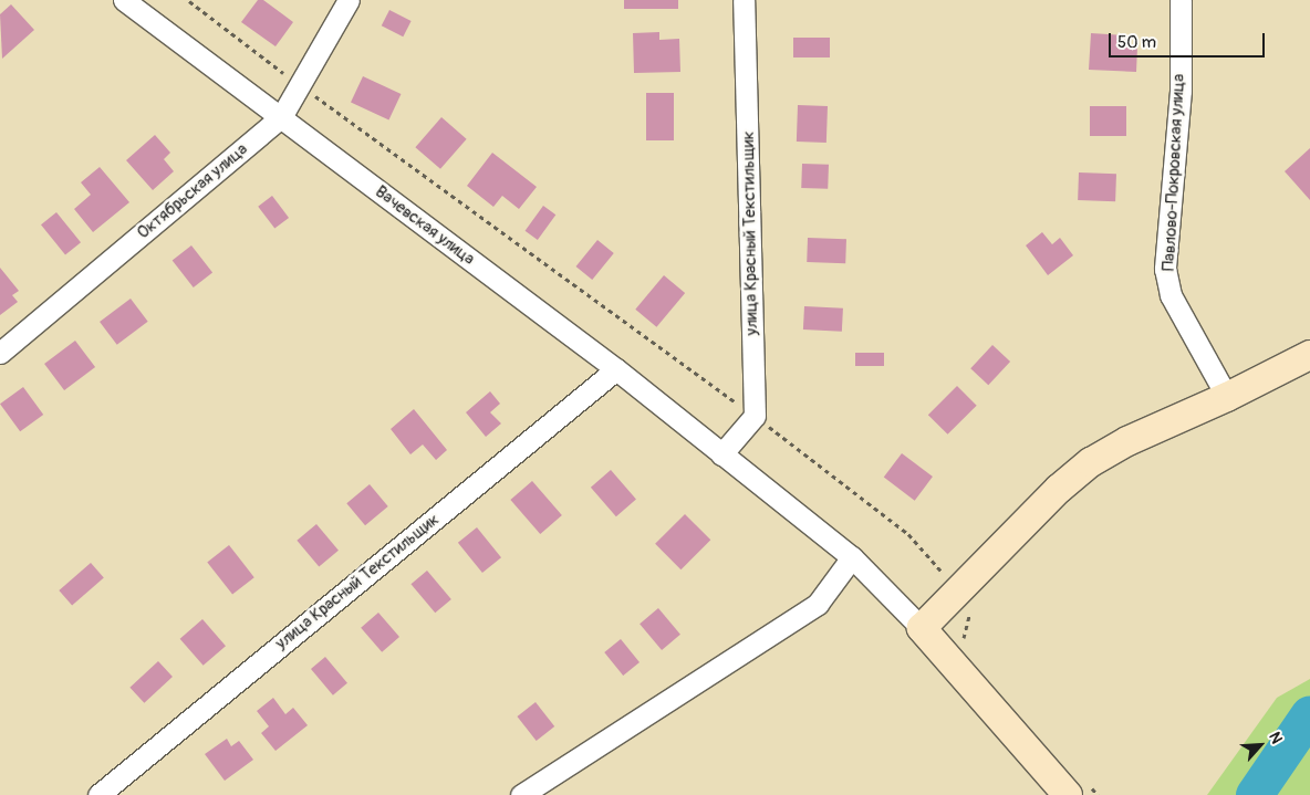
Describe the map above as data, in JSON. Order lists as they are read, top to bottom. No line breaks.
{"streets":{"street":["Павлово-Покровская улица","Октябрьская улица","Вачевская улица","улица Красный Текстильщик"]},"crossings":[["Октябрьская улица","Вачевская улица"],["Вачевская улица","улица Красный Текстильщик"]],"scale_bar":"50 m","north":"top right"}
